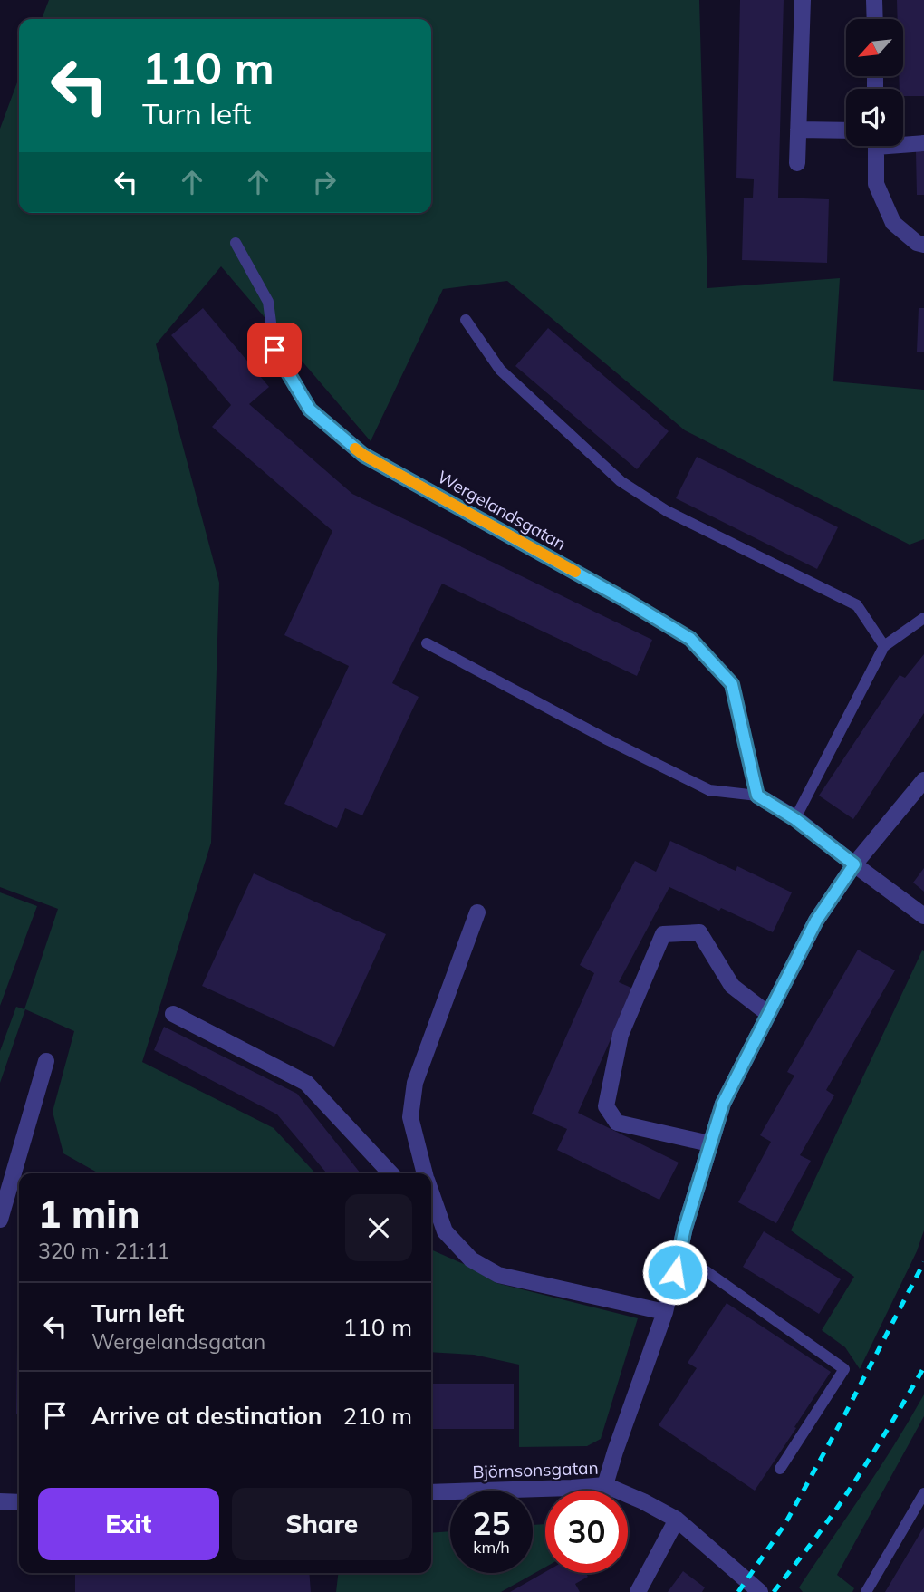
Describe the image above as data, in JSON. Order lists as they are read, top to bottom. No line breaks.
{"streets":{"street":["Björnsonsgatan"],"lane":["Wergelandsgatan"]},"north":"bottom left","page":{"turn":["110 m","Turn left"],"heading":["1 min","320 m · 21:11"],"list":[{"name":"Turn left","note":"Wergelandsgatan","value":"110 m"},{"name":"Arrive at destination","value":"210 m"}],"buttons":["Exit","Share"],"speed":"25 km/h","limit":"30"}}
